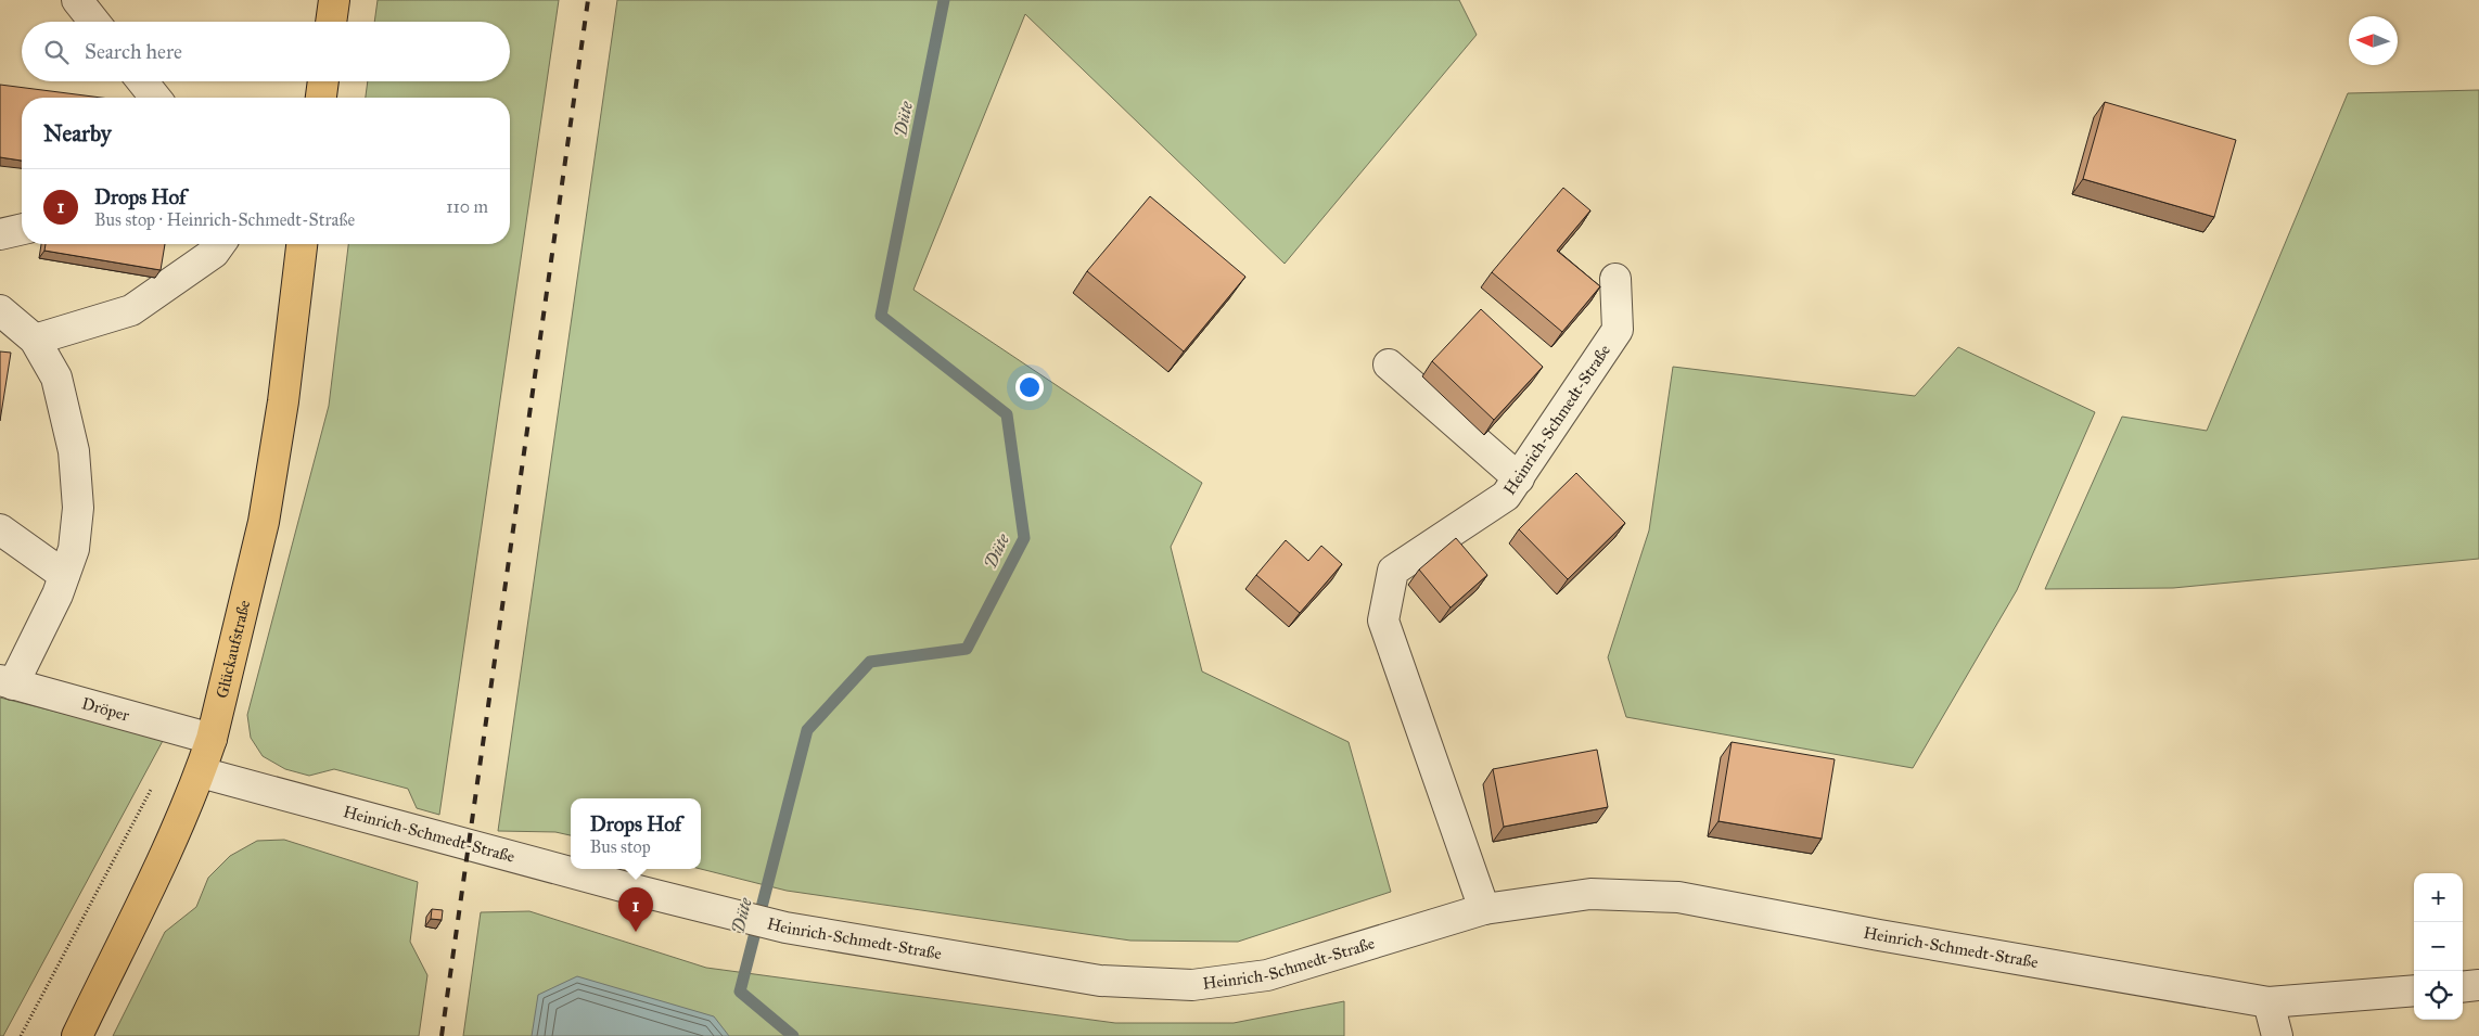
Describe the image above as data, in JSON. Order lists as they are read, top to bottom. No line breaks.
{"streets":{"main road":["Glückaufstraße"],"street":["Heinrich-Schmedt-Straße","Dröper"]},"crossings":[["Heinrich-Schmedt-Straße","Glückaufstraße"],["Glückaufstraße","Dröper"]],"water":["Düte"],"north":"left","page":{"search":"Search here","heading":"Nearby","list":[{"mark":"1","name":"Drops Hof","note":"Bus stop · Heinrich-Schmedt-Straße","value":"110 m"}],"popup":["Drops Hof","Bus stop"],"map_buttons":["+","−"],"pins":"1"}}
